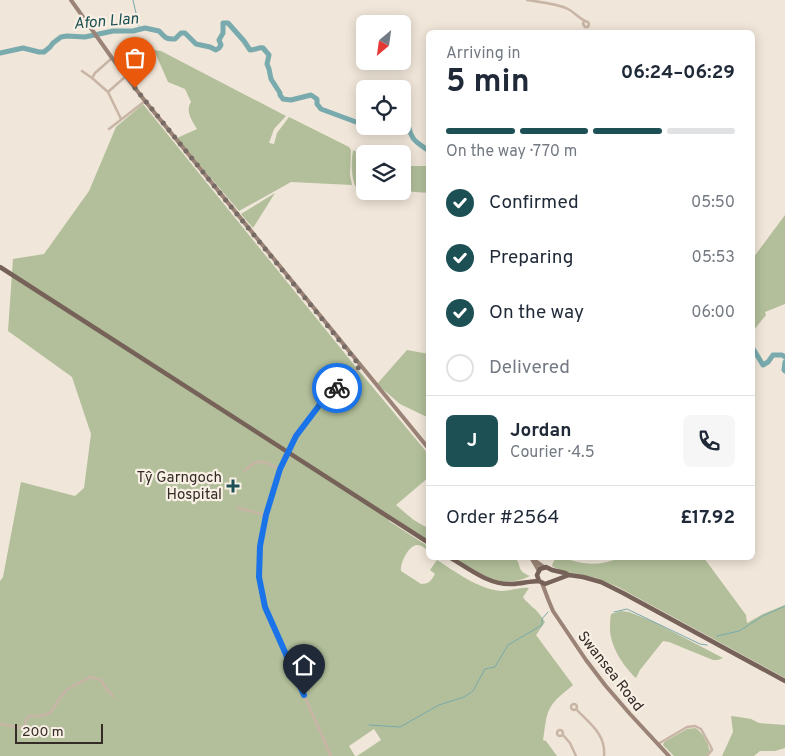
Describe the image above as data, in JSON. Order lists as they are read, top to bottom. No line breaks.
{"streets":{"main road":["Swansea Road"]},"water":["Afon Llan"],"places":{"health":["Tŷ Garngoch Hospital"]},"scale_bar":"200 m","north":"bottom left","page":{"heading":["5 min","Arriving in","06:24–06:29"],"panel":["Jordan","Courier · 4.5","Order #2564","£17.92"],"bar":"On the way · 770 m","list":[["Confirmed","05:50"],["Preparing","05:53"],["On the way","06:00"],"Delivered"],"round":"J","scale":"200 m"}}
